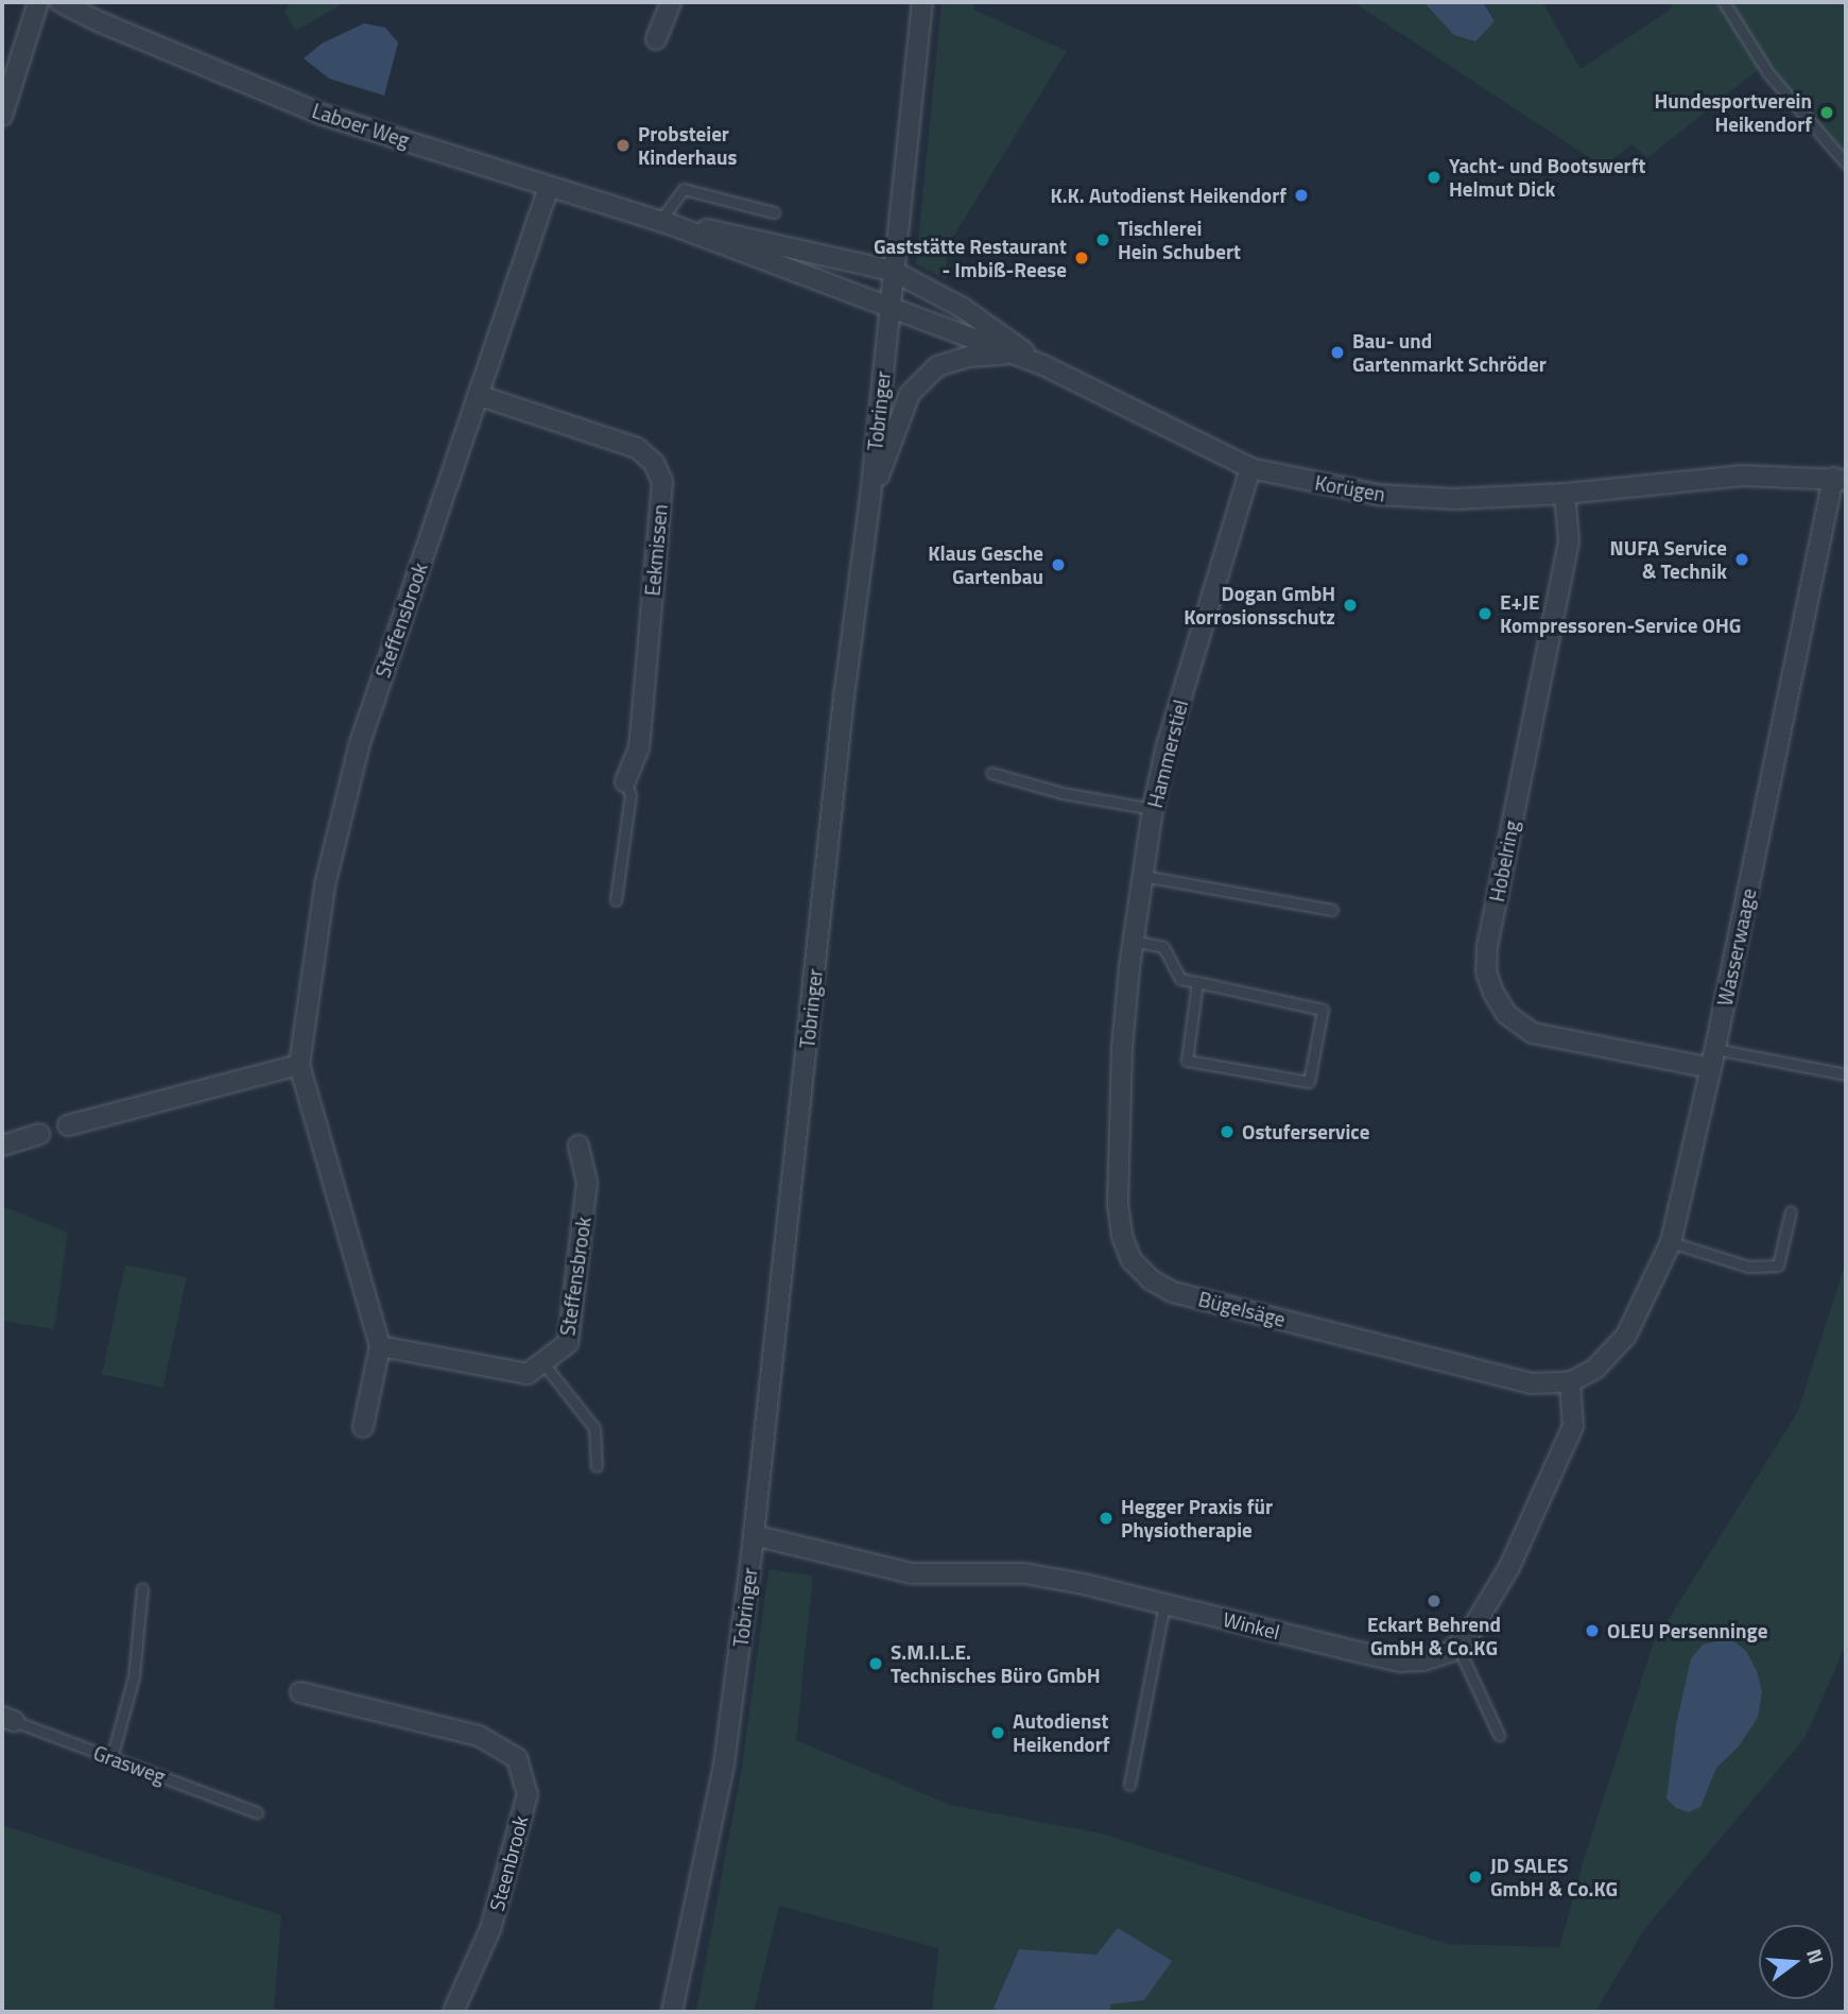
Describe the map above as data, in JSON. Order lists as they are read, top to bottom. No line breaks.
{"streets":{"street":["Laboer Weg","Tobringer","Korügen","Eekmissen","Steffensbrook","Hammerstiel","Hobelring","Wasserwaage","Bügelsäge","Winkel","Steenbrook"],"lane":["Grasweg"]},"crossings":[["Laboer Weg","Tobringer"],["Laboer Weg","Korügen"],["Laboer Weg","Steffensbrook"],["Tobringer","Korügen"],["Tobringer","Winkel"],["Korügen","Hammerstiel"],["Korügen","Hobelring"],["Korügen","Wasserwaage"],["Eekmissen","Steffensbrook"],["Hammerstiel","Bügelsäge"],["Hobelring","Wasserwaage"],["Wasserwaage","Bügelsäge"],["Wasserwaage","Winkel"],["Bügelsäge","Winkel"]],"places":["Hundesportverein Heikendorf","Probsteier Kinderhaus","Yacht- und Bootswerft Helmut Dick","K.K. Autodienst Heikendorf","Tischlerei Hein Schubert","Gaststätte Restaurant - Imbiß-Reese","Bau- und Gartenmarkt Schröder","NUFA Service & Technik","Klaus Gesche Gartenbau","Dogan GmbH Korrosionsschutz","E+JE Kompressoren-Service OHG","Ostuferservice","Hegger Praxis für Physiotherapie","Eckart Behrend GmbH & Co.KG","OLEU Persenninge","S.M.I.L.E. Technisches Büro GmbH","Autodienst Heikendorf","JD SALES GmbH & Co.KG"],"north":"right"}
